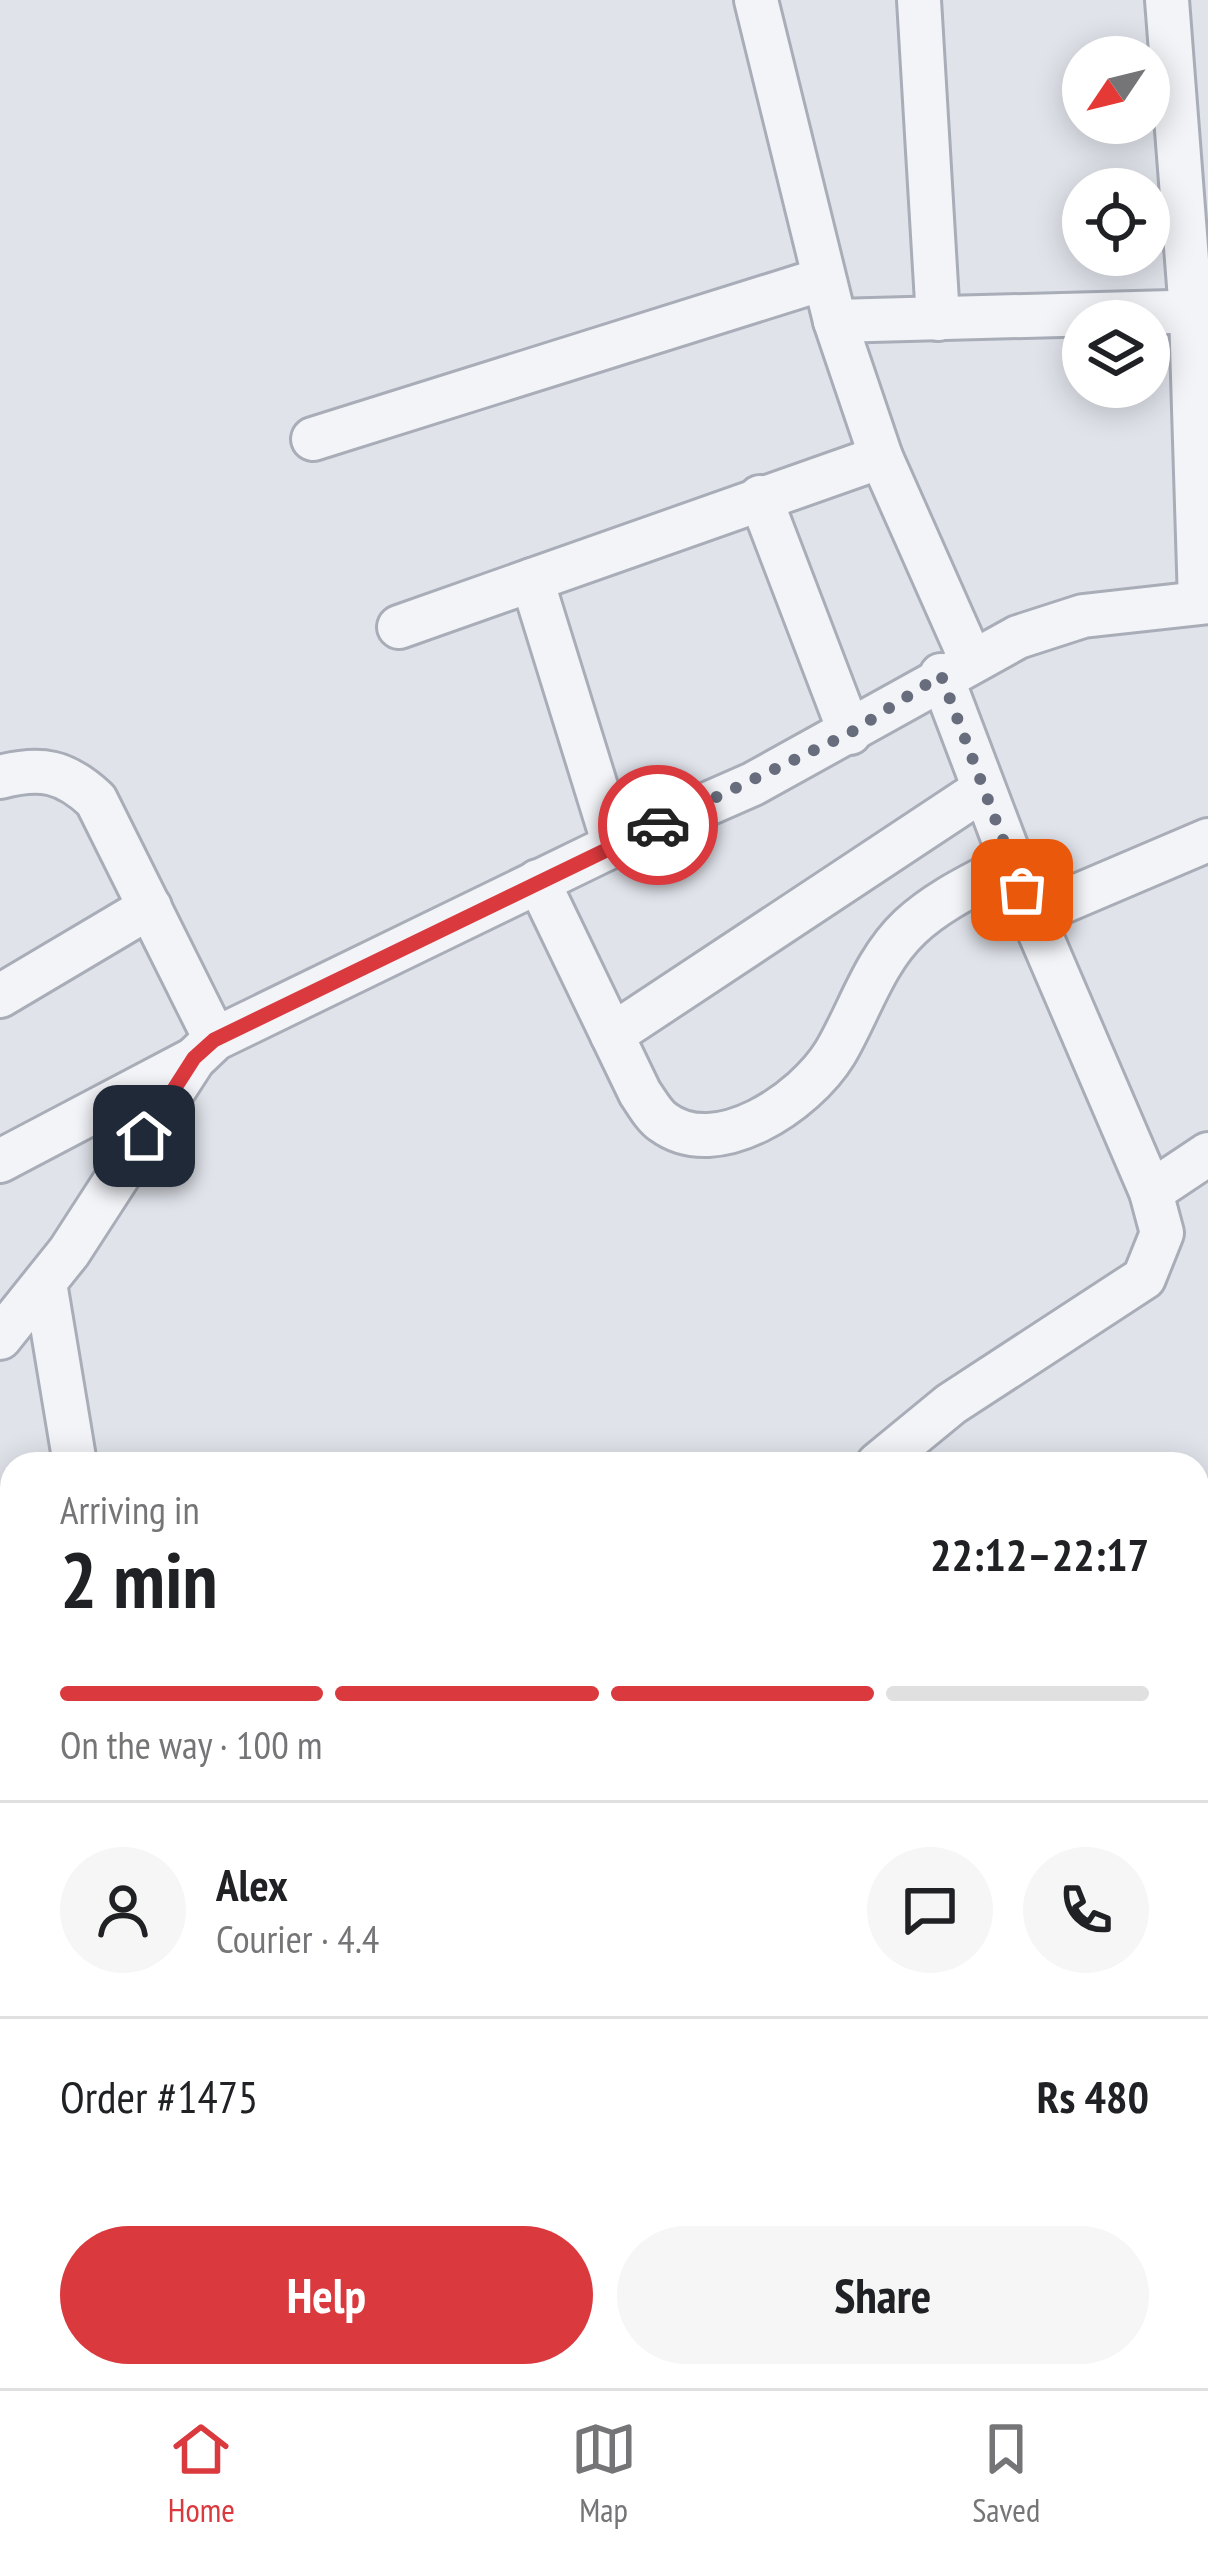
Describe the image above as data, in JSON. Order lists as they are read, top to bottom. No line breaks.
{"north":"bottom left","page":{"heading":["2 min","Arriving in","22:12–22:17"],"panel":["Alex","Courier · 4.4","Order #1475","Rs 480"],"bar":"On the way · 100 m","buttons":["Help","Share"],"tabs":["Home","Map","Saved"]}}
